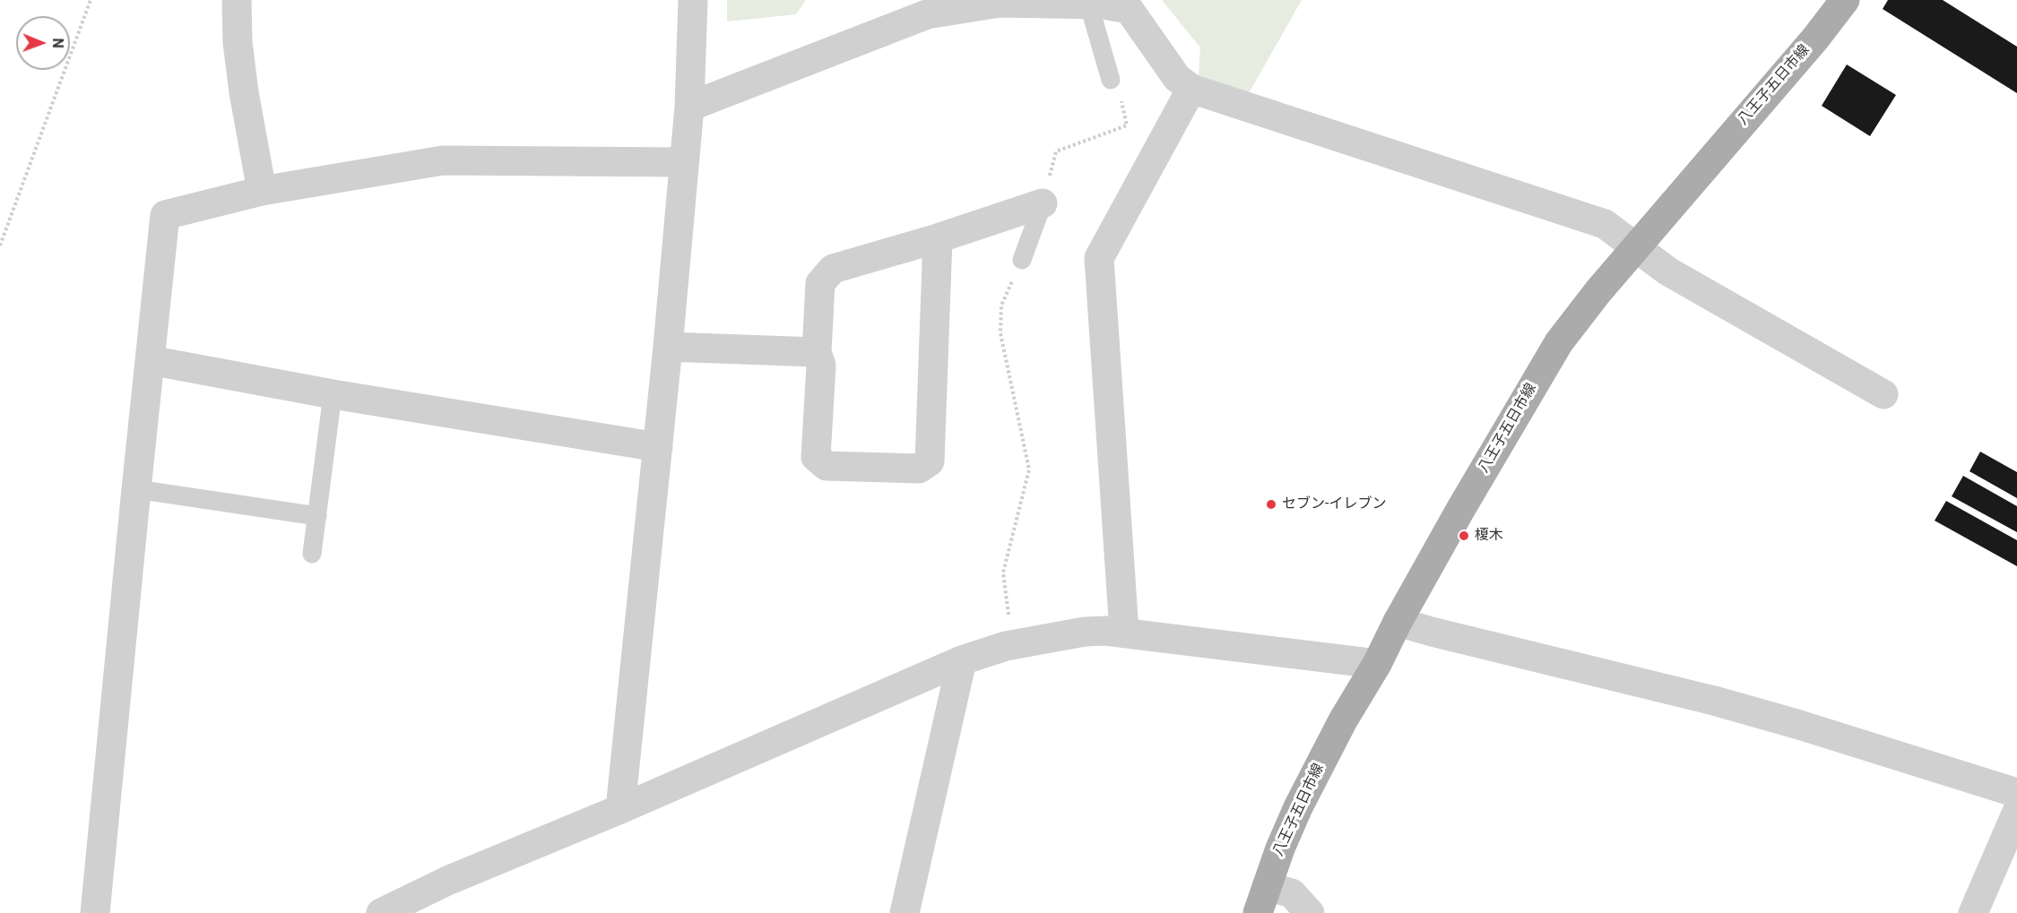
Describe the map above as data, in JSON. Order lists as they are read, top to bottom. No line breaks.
{"streets":{"main road":["八王子五日市線"]},"places":["セブン-イレブン","榎木"],"north":"right"}
